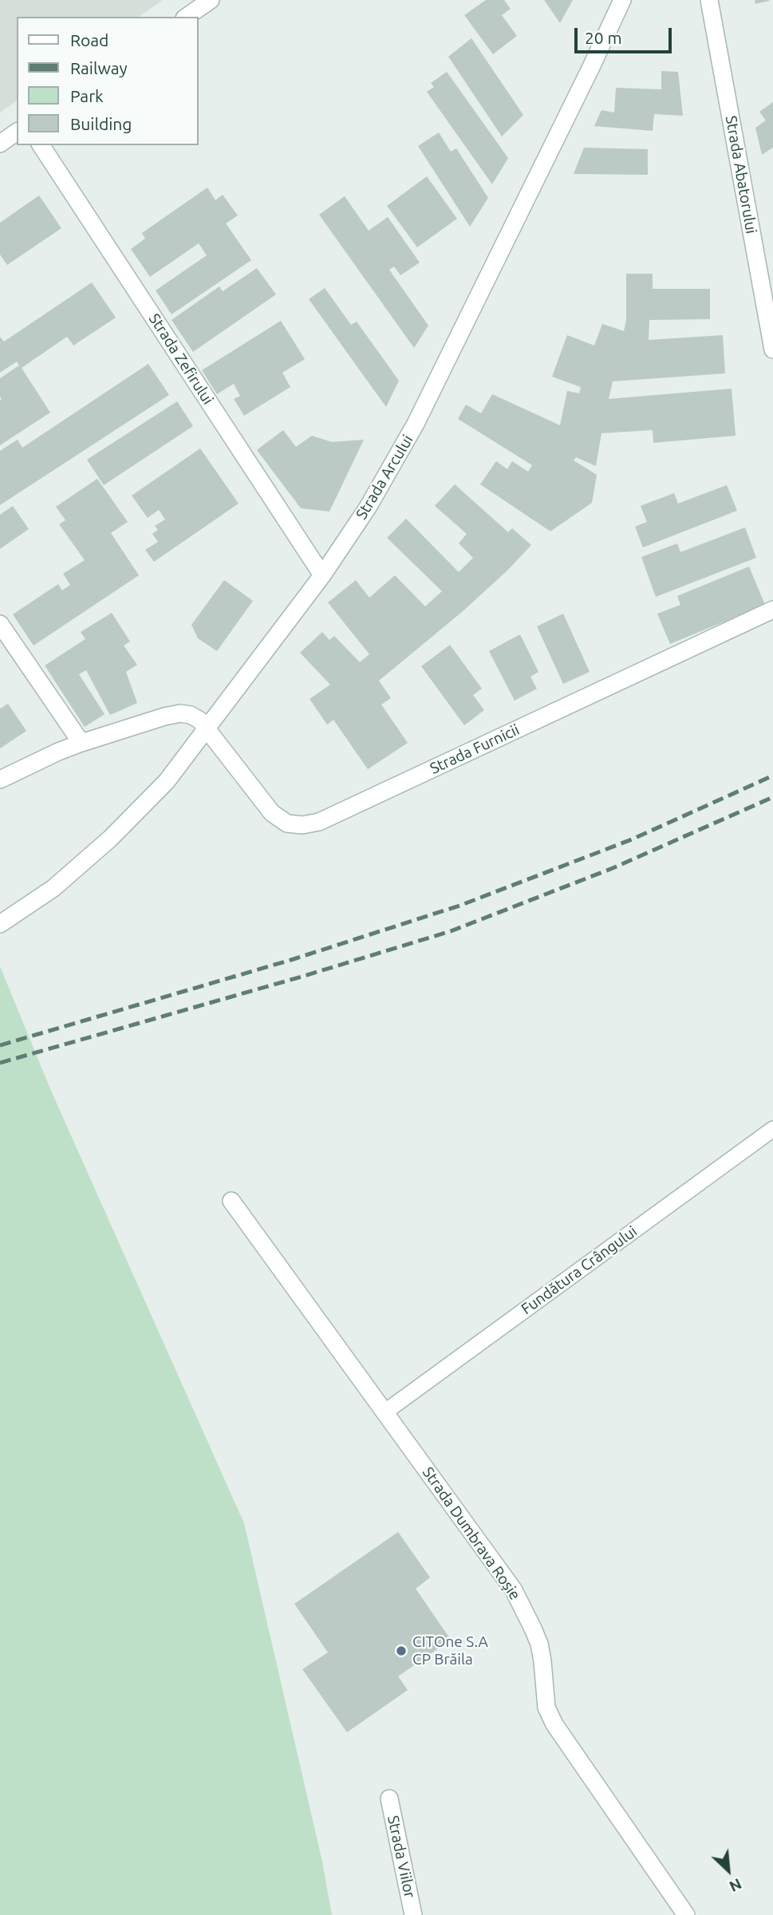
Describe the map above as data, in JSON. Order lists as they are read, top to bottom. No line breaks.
{"streets":{"street":["Strada Abatorului","Strada Zefirului","Strada Arcului","Strada Furnicii","Strada Dumbrava Roșie","Strada Viilor"],"lane":["Fundătura Crângului"]},"crossings":[["Strada Zefirului","Strada Arcului"],["Strada Arcului","Strada Furnicii"],["Fundătura Crângului","Strada Dumbrava Roșie"]],"places":["CITOne S.A CP Brăila"],"legend":["Road","Railway","Park","Building"],"scale_bar":"20 m","north":"bottom right"}
